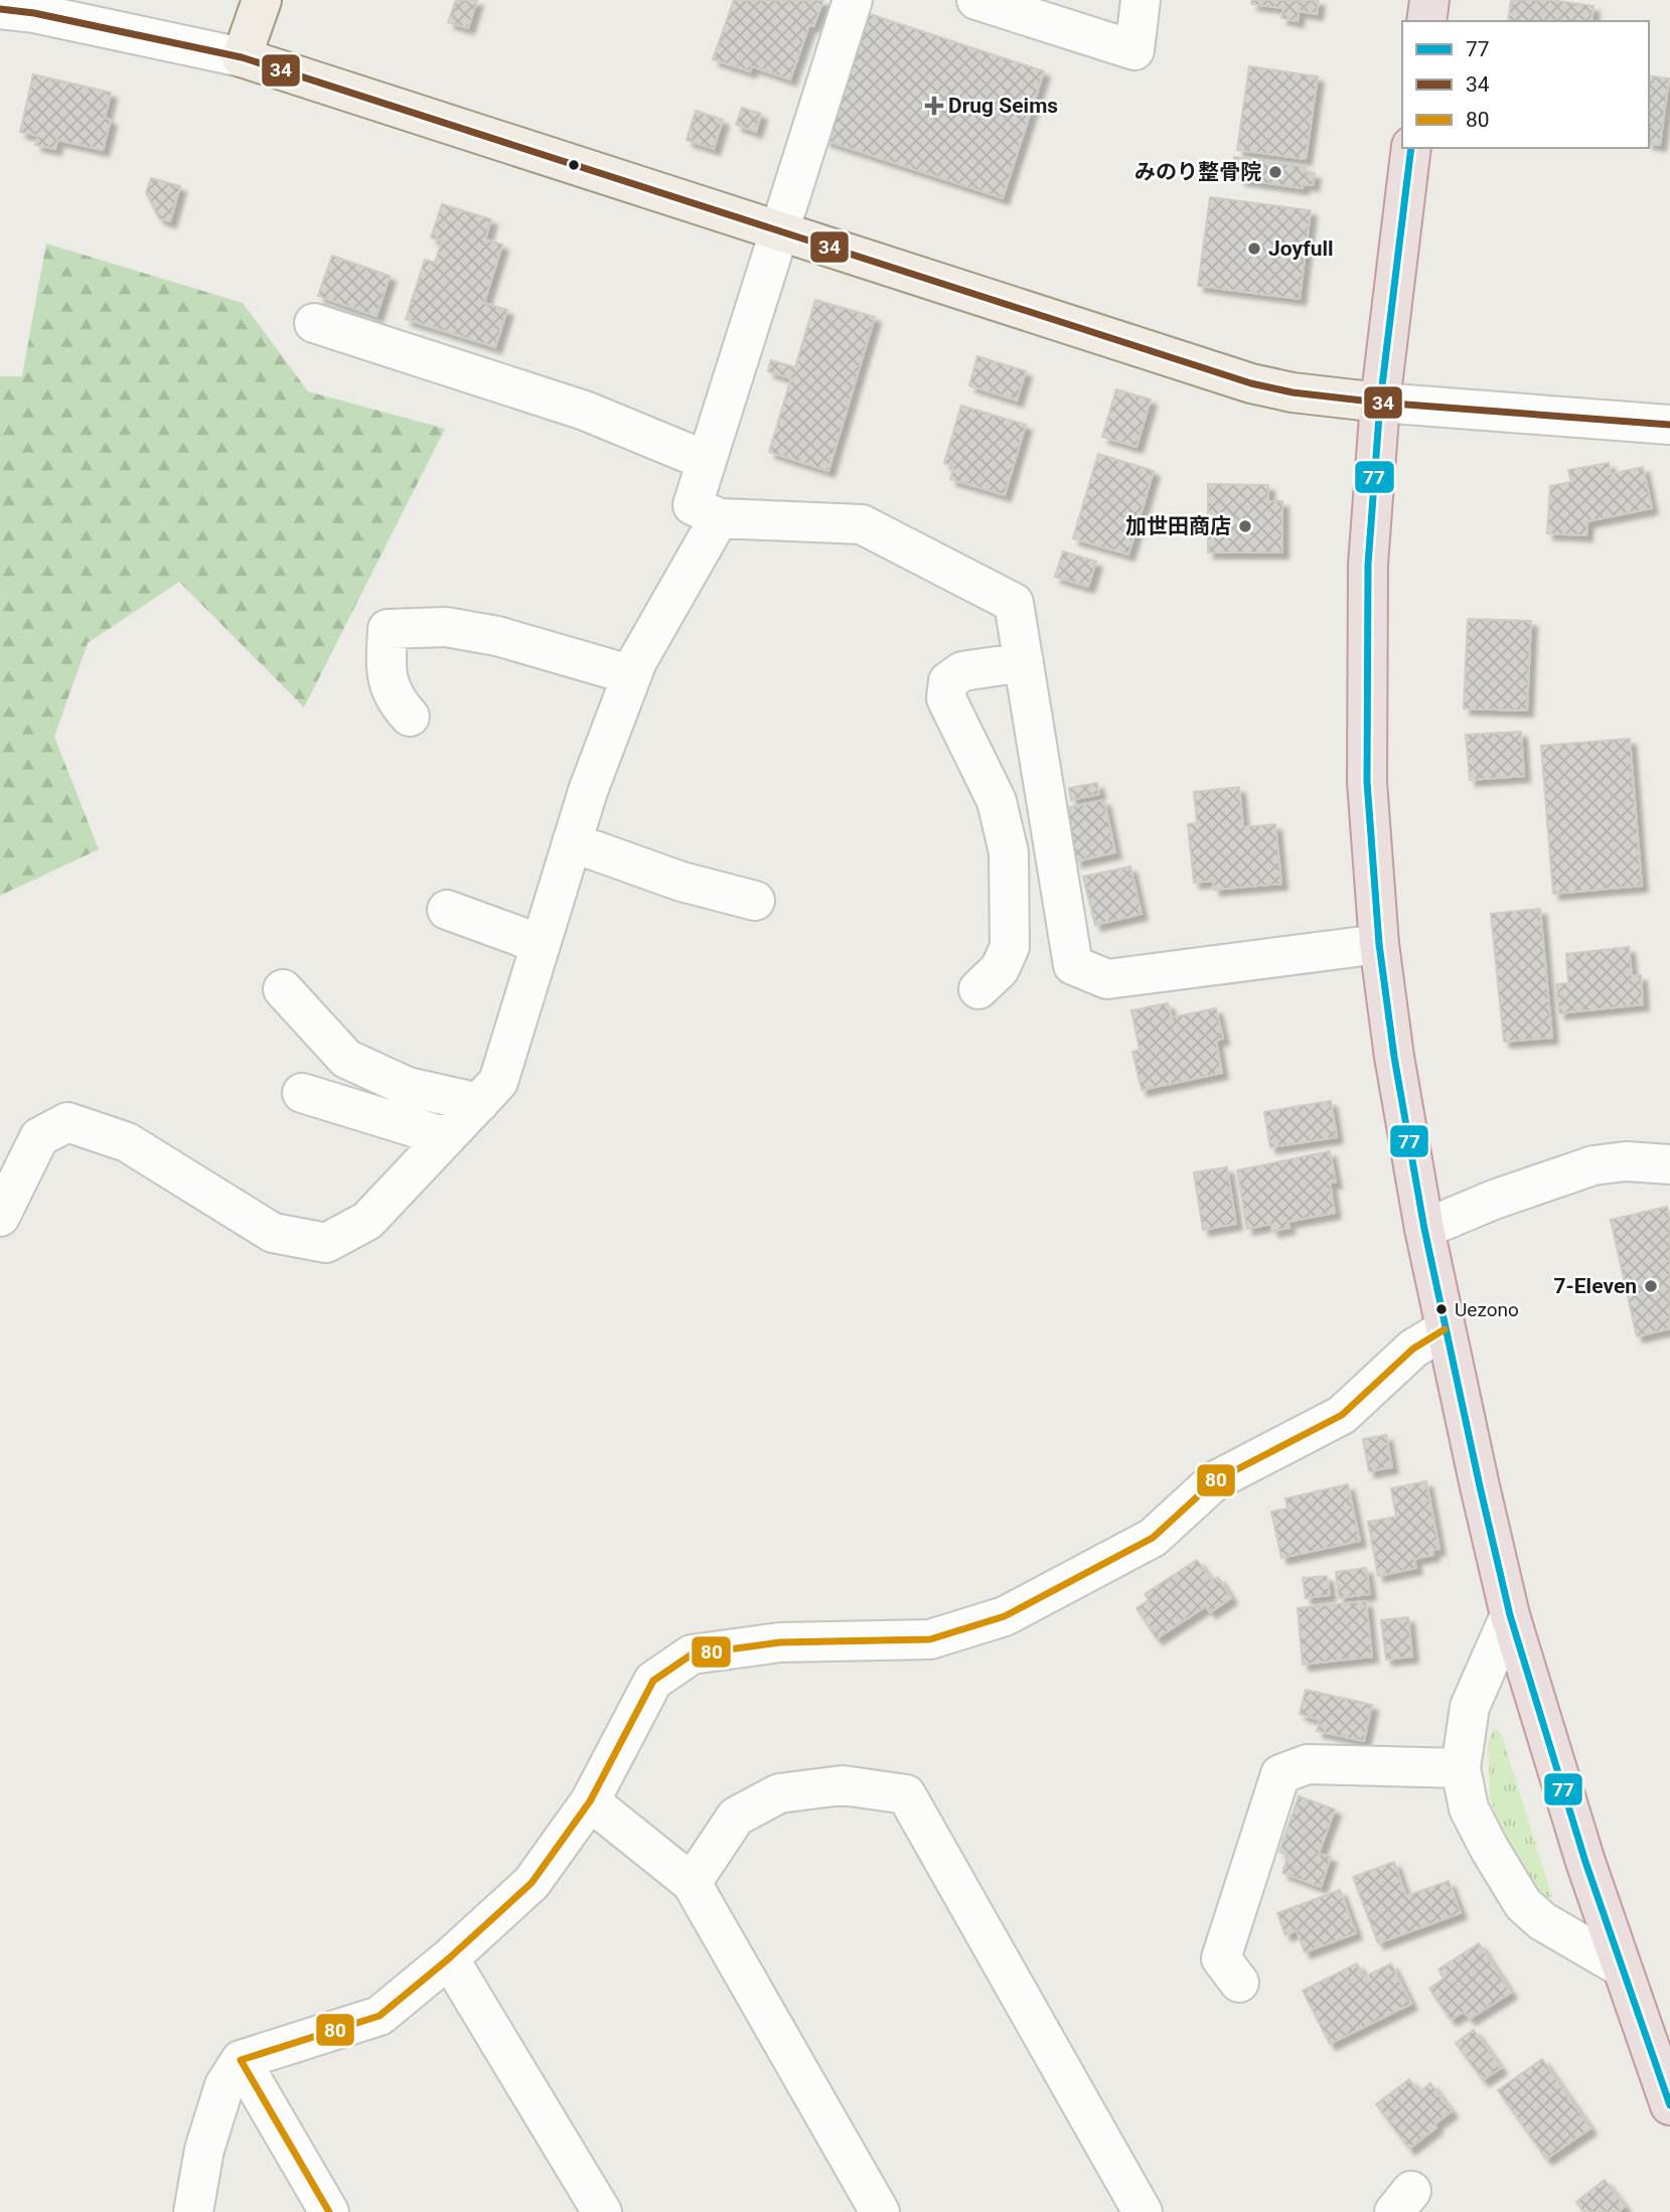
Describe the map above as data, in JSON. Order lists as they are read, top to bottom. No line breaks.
{"places":{"health":["Drug Seims"],"other":["みのり整骨院","Joyfull","加世田商店","7-Eleven","Uezono"]},"lines":["transit line 34","transit line 77","transit line 80"],"legend":["77","34","80"]}
